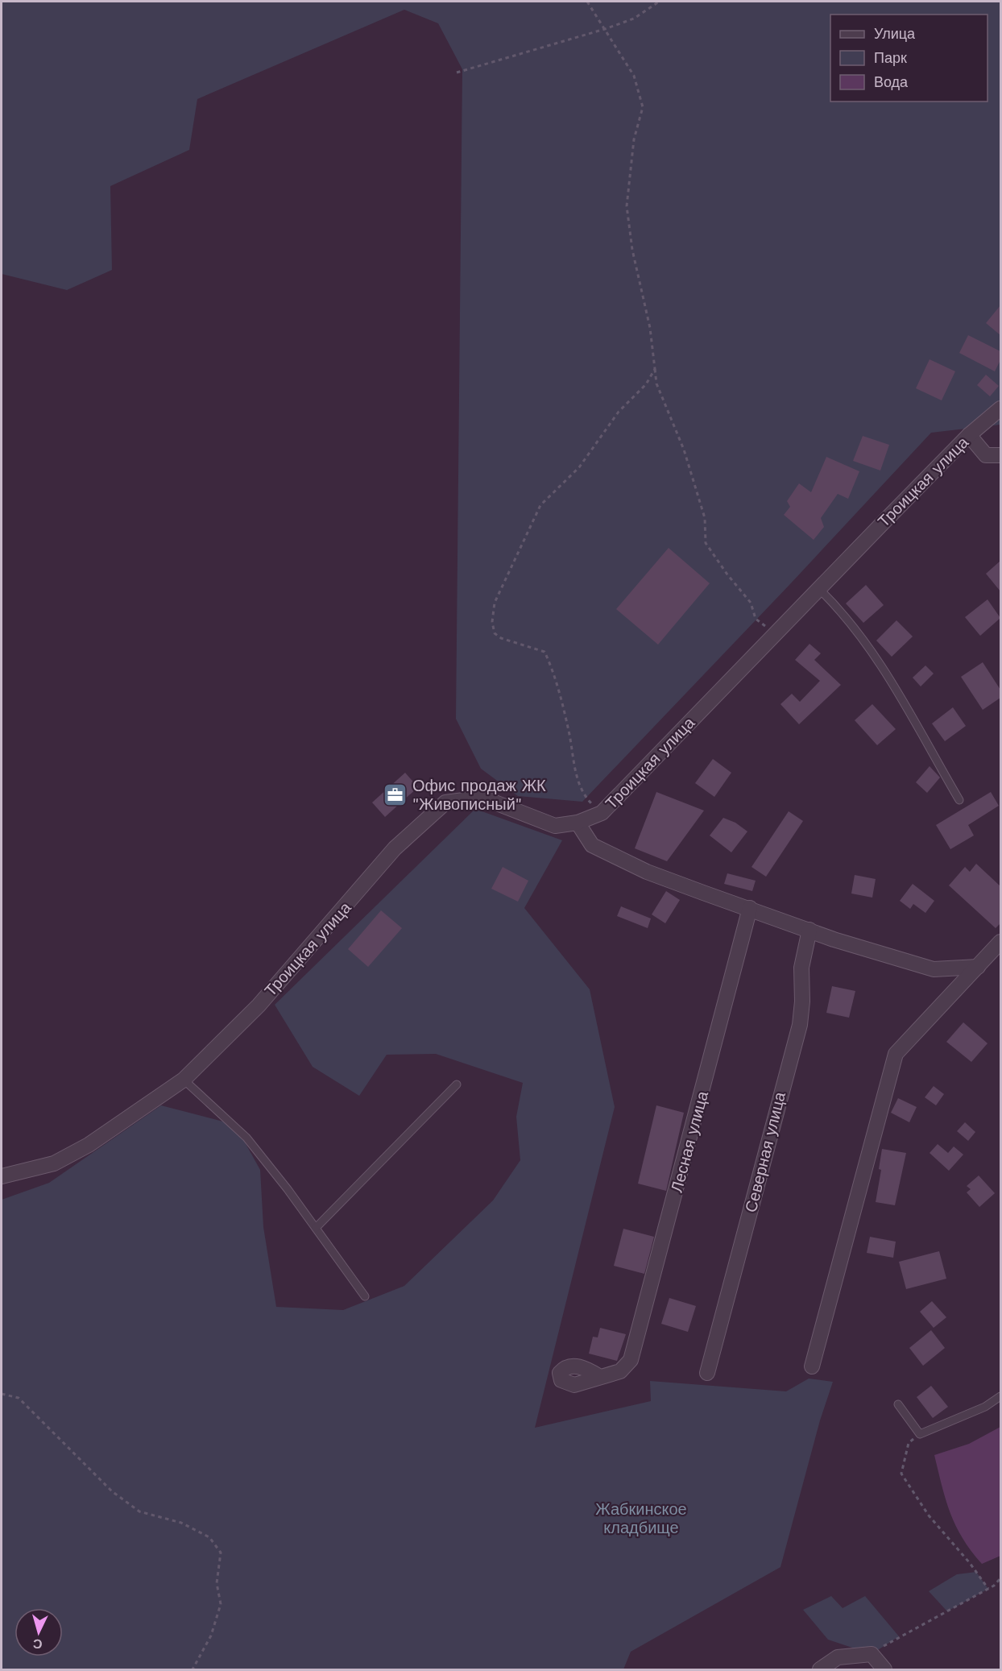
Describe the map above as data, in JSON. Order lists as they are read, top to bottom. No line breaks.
{"streets":{"street":["Троицкая улица","Лесная улица","Северная улица"]},"parks":["Жабкинское кладбище"],"places":{"office":["Офис продаж ЖК \"Живописный\""]},"legend":["Улица","Парк","Вода"],"north":"bottom"}
